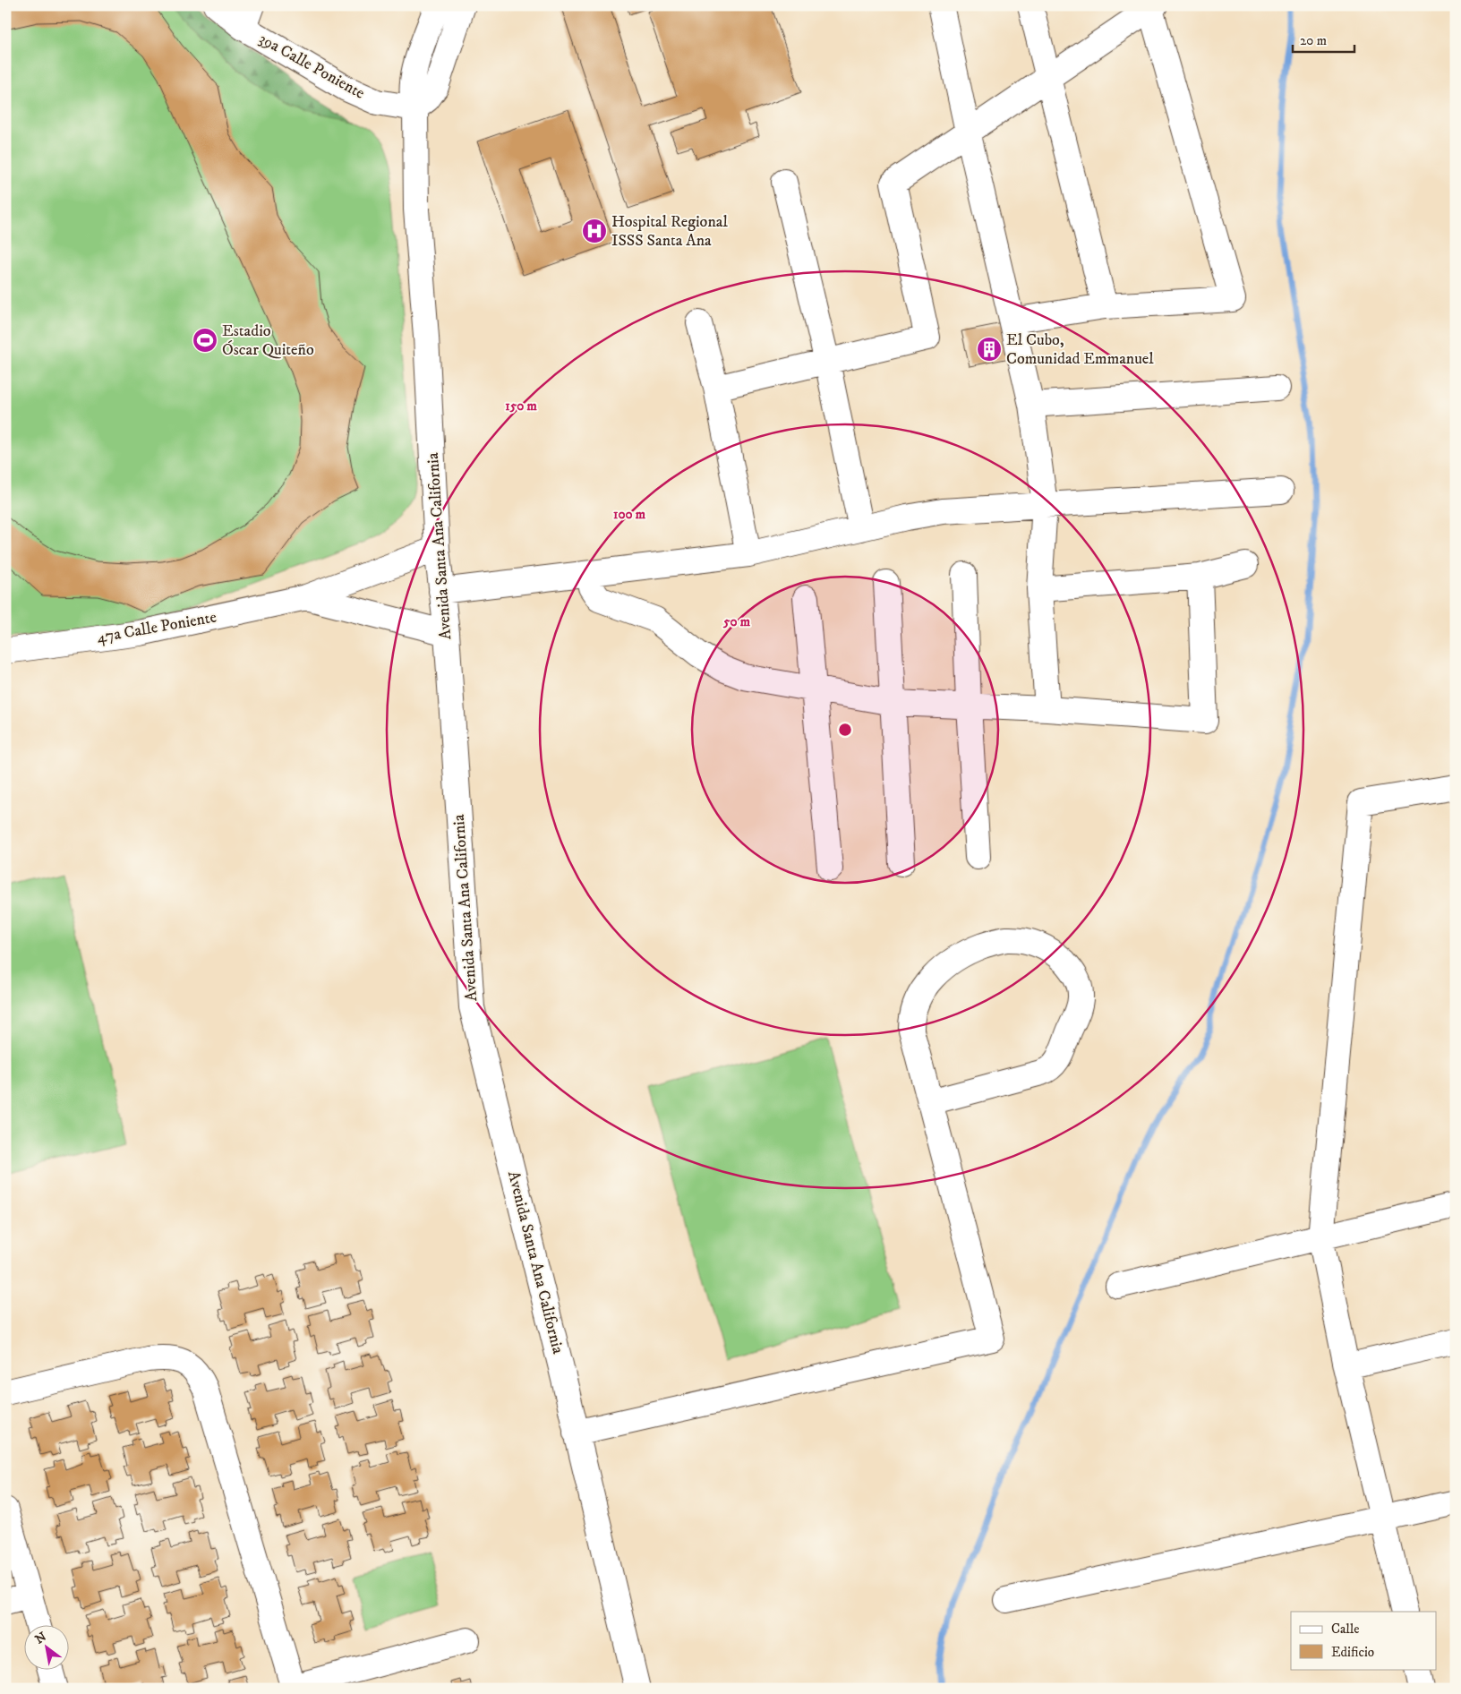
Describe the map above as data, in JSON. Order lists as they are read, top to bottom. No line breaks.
{"streets":{"street":["39a Calle Poniente","Avenida Santa Ana California","47a Calle Poniente"]},"crossings":[["39a Calle Poniente","Avenida Santa Ana California"],["Avenida Santa Ana California","47a Calle Poniente"]],"places":{"hospital":["Hospital Regional ISSS Santa Ana"],"sports":["Estadio Óscar Quiteño"],"building":["El Cubo, Comunidad Emmanuel"]},"legend":["Calle","Edificio"],"scale_bar":"20 m","north":"top left","rings":["150 m","100 m","50 m"]}
